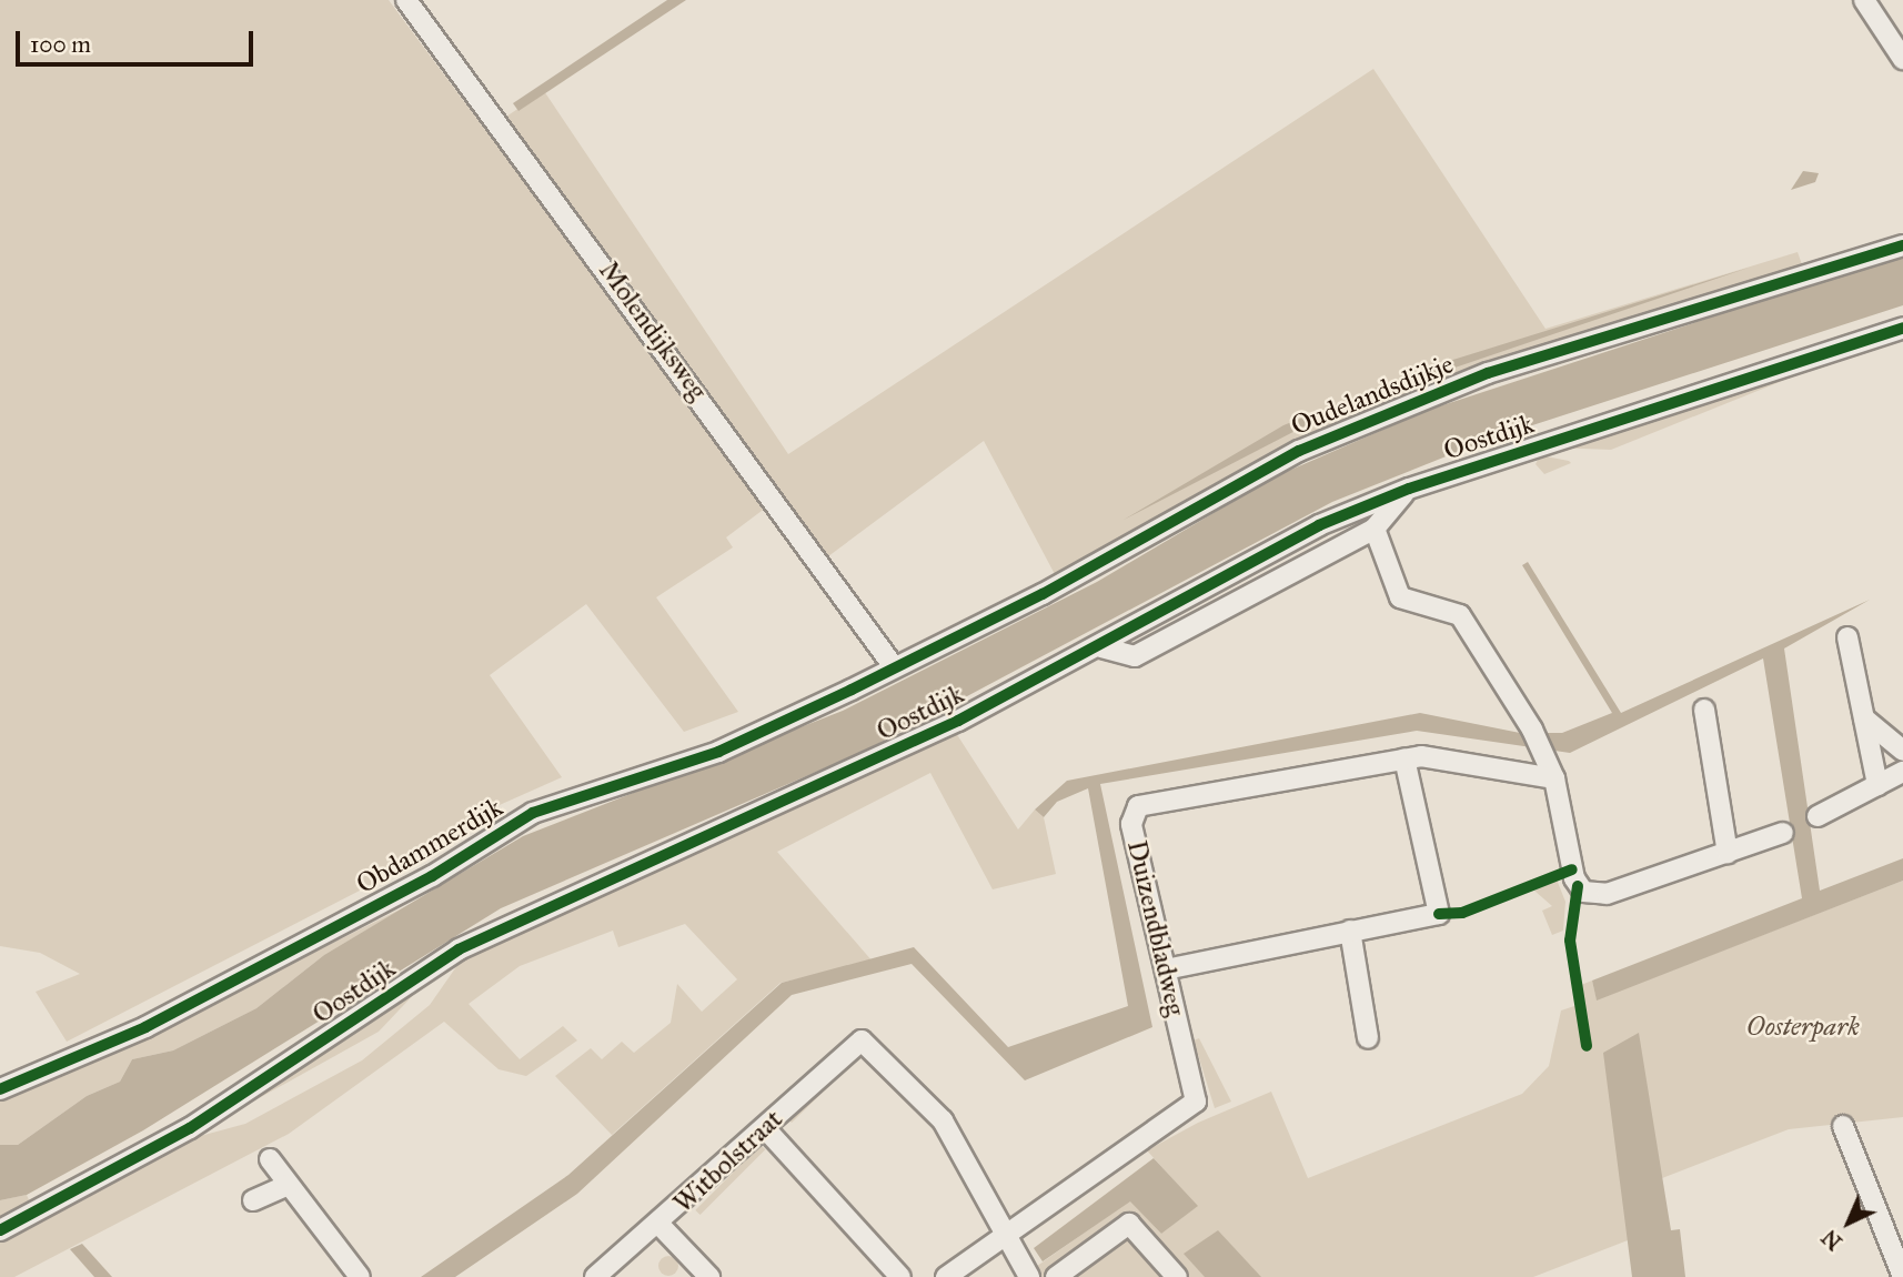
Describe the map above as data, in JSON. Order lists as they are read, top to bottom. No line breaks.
{"streets":{"street":["Molendijksweg","Oudelandsdijkje","Oostdijk","Obdammerdijk","Duizendbladweg","Witbolstraat"]},"crossings":[["Molendijksweg","Oudelandsdijkje"],["Molendijksweg","Obdammerdijk"],["Oudelandsdijkje","Obdammerdijk"],["Duizendbladweg","Witbolstraat"]],"parks":["Oosterpark"],"scale_bar":"100 m","north":"bottom left"}
